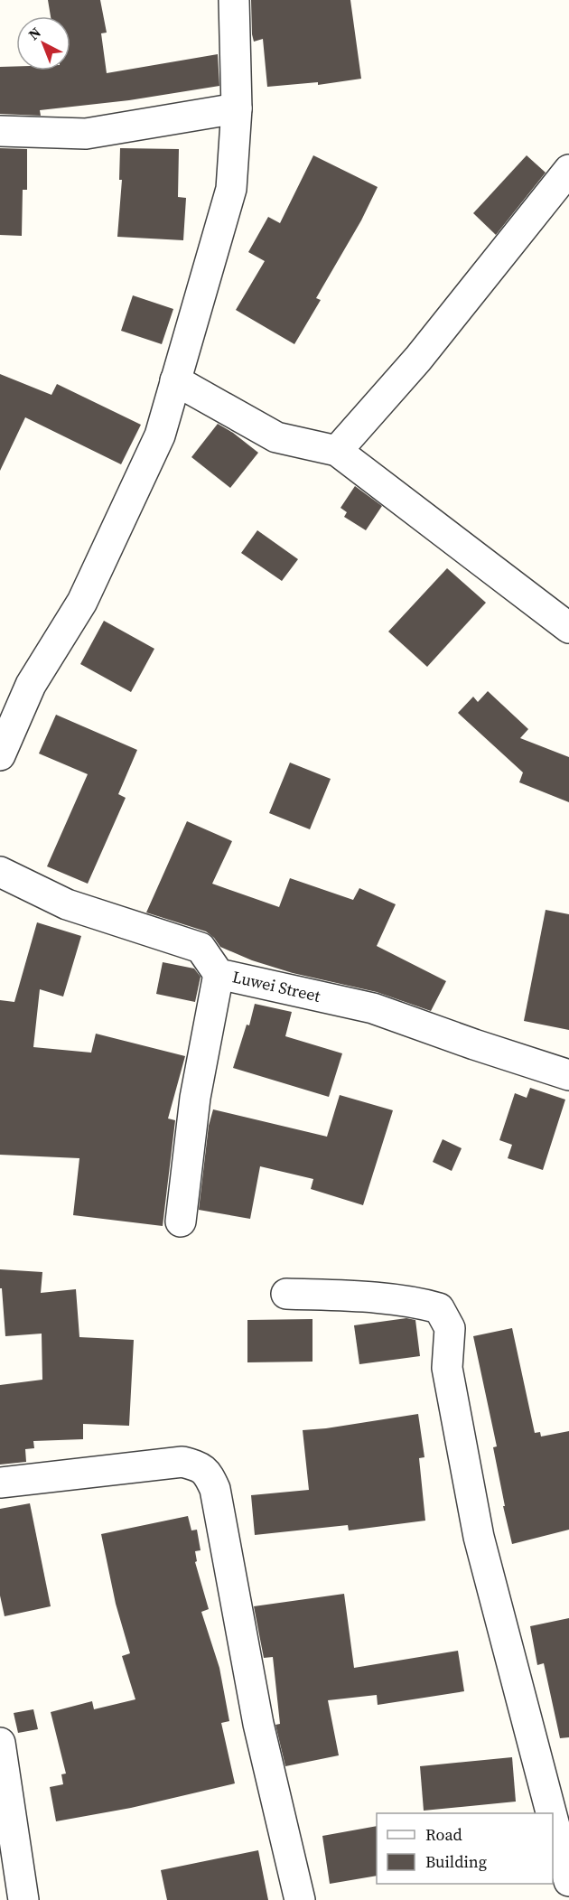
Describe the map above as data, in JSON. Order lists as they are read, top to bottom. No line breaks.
{"streets":{"street":["Luwei Street"]},"legend":["Road","Building"],"north":"top left"}
